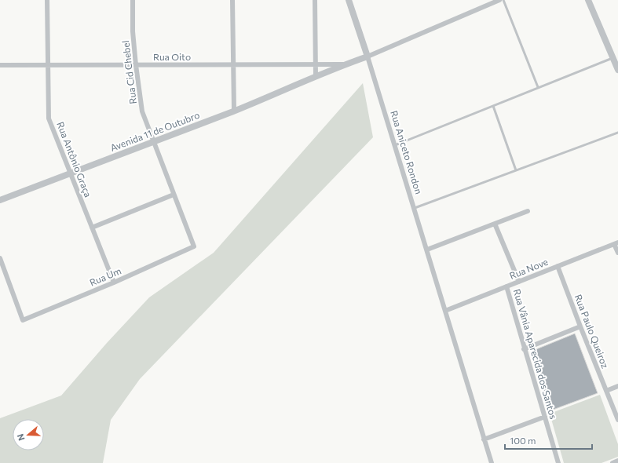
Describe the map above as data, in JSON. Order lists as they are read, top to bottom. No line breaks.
{"streets":{"street":["Rua Oito","Rua Cid Chebel","Avenida 11 de Outubro","Rua Aniceto Rondon","Rua Antônio Graça","Rua Nove","Rua Um","Rua Paulo Queiroz","Rua Vânia Aparecida dos Santos"]},"crossings":[["Rua Oito","Rua Cid Chebel"],["Rua Oito","Avenida 11 de Outubro"],["Rua Oito","Rua Antônio Graça"],["Rua Cid Chebel","Avenida 11 de Outubro"],["Rua Cid Chebel","Rua Um"],["Avenida 11 de Outubro","Rua Aniceto Rondon"],["Avenida 11 de Outubro","Rua Antônio Graça"],["Rua Aniceto Rondon","Rua Nove"],["Rua Antônio Graça","Rua Um"],["Rua Nove","Rua Paulo Queiroz"],["Rua Nove","Rua Vânia Aparecida dos Santos"]],"scale_bar":"100 m","north":"left"}
